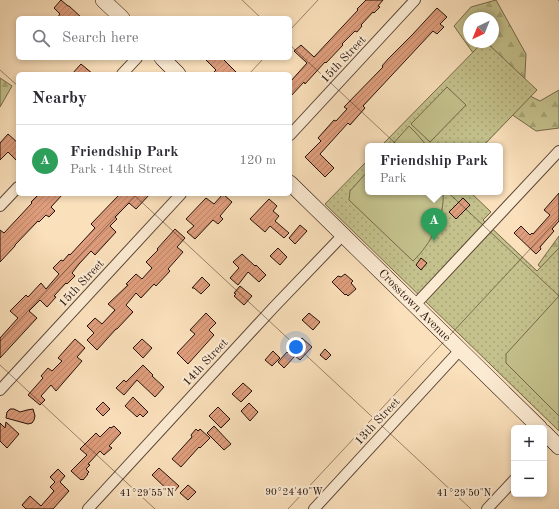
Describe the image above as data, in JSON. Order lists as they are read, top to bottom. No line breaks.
{"streets":{"street":["15th Street","Crosstown Avenue","14th Street","13th Street"]},"crossings":[["Crosstown Avenue","14th Street"],["Crosstown Avenue","13th Street"]],"north":"bottom left","page":{"search":"Search here","heading":"Nearby","list":[{"mark":"A","name":"Friendship Park","note":"Park · 14th Street","value":"120 m"}],"popup":["Friendship Park","Park"],"pins":"A","map_buttons":["+","−"]},"coordinates":["90°24'40\"W","41°29'55\"N","41°29'50\"N"]}
